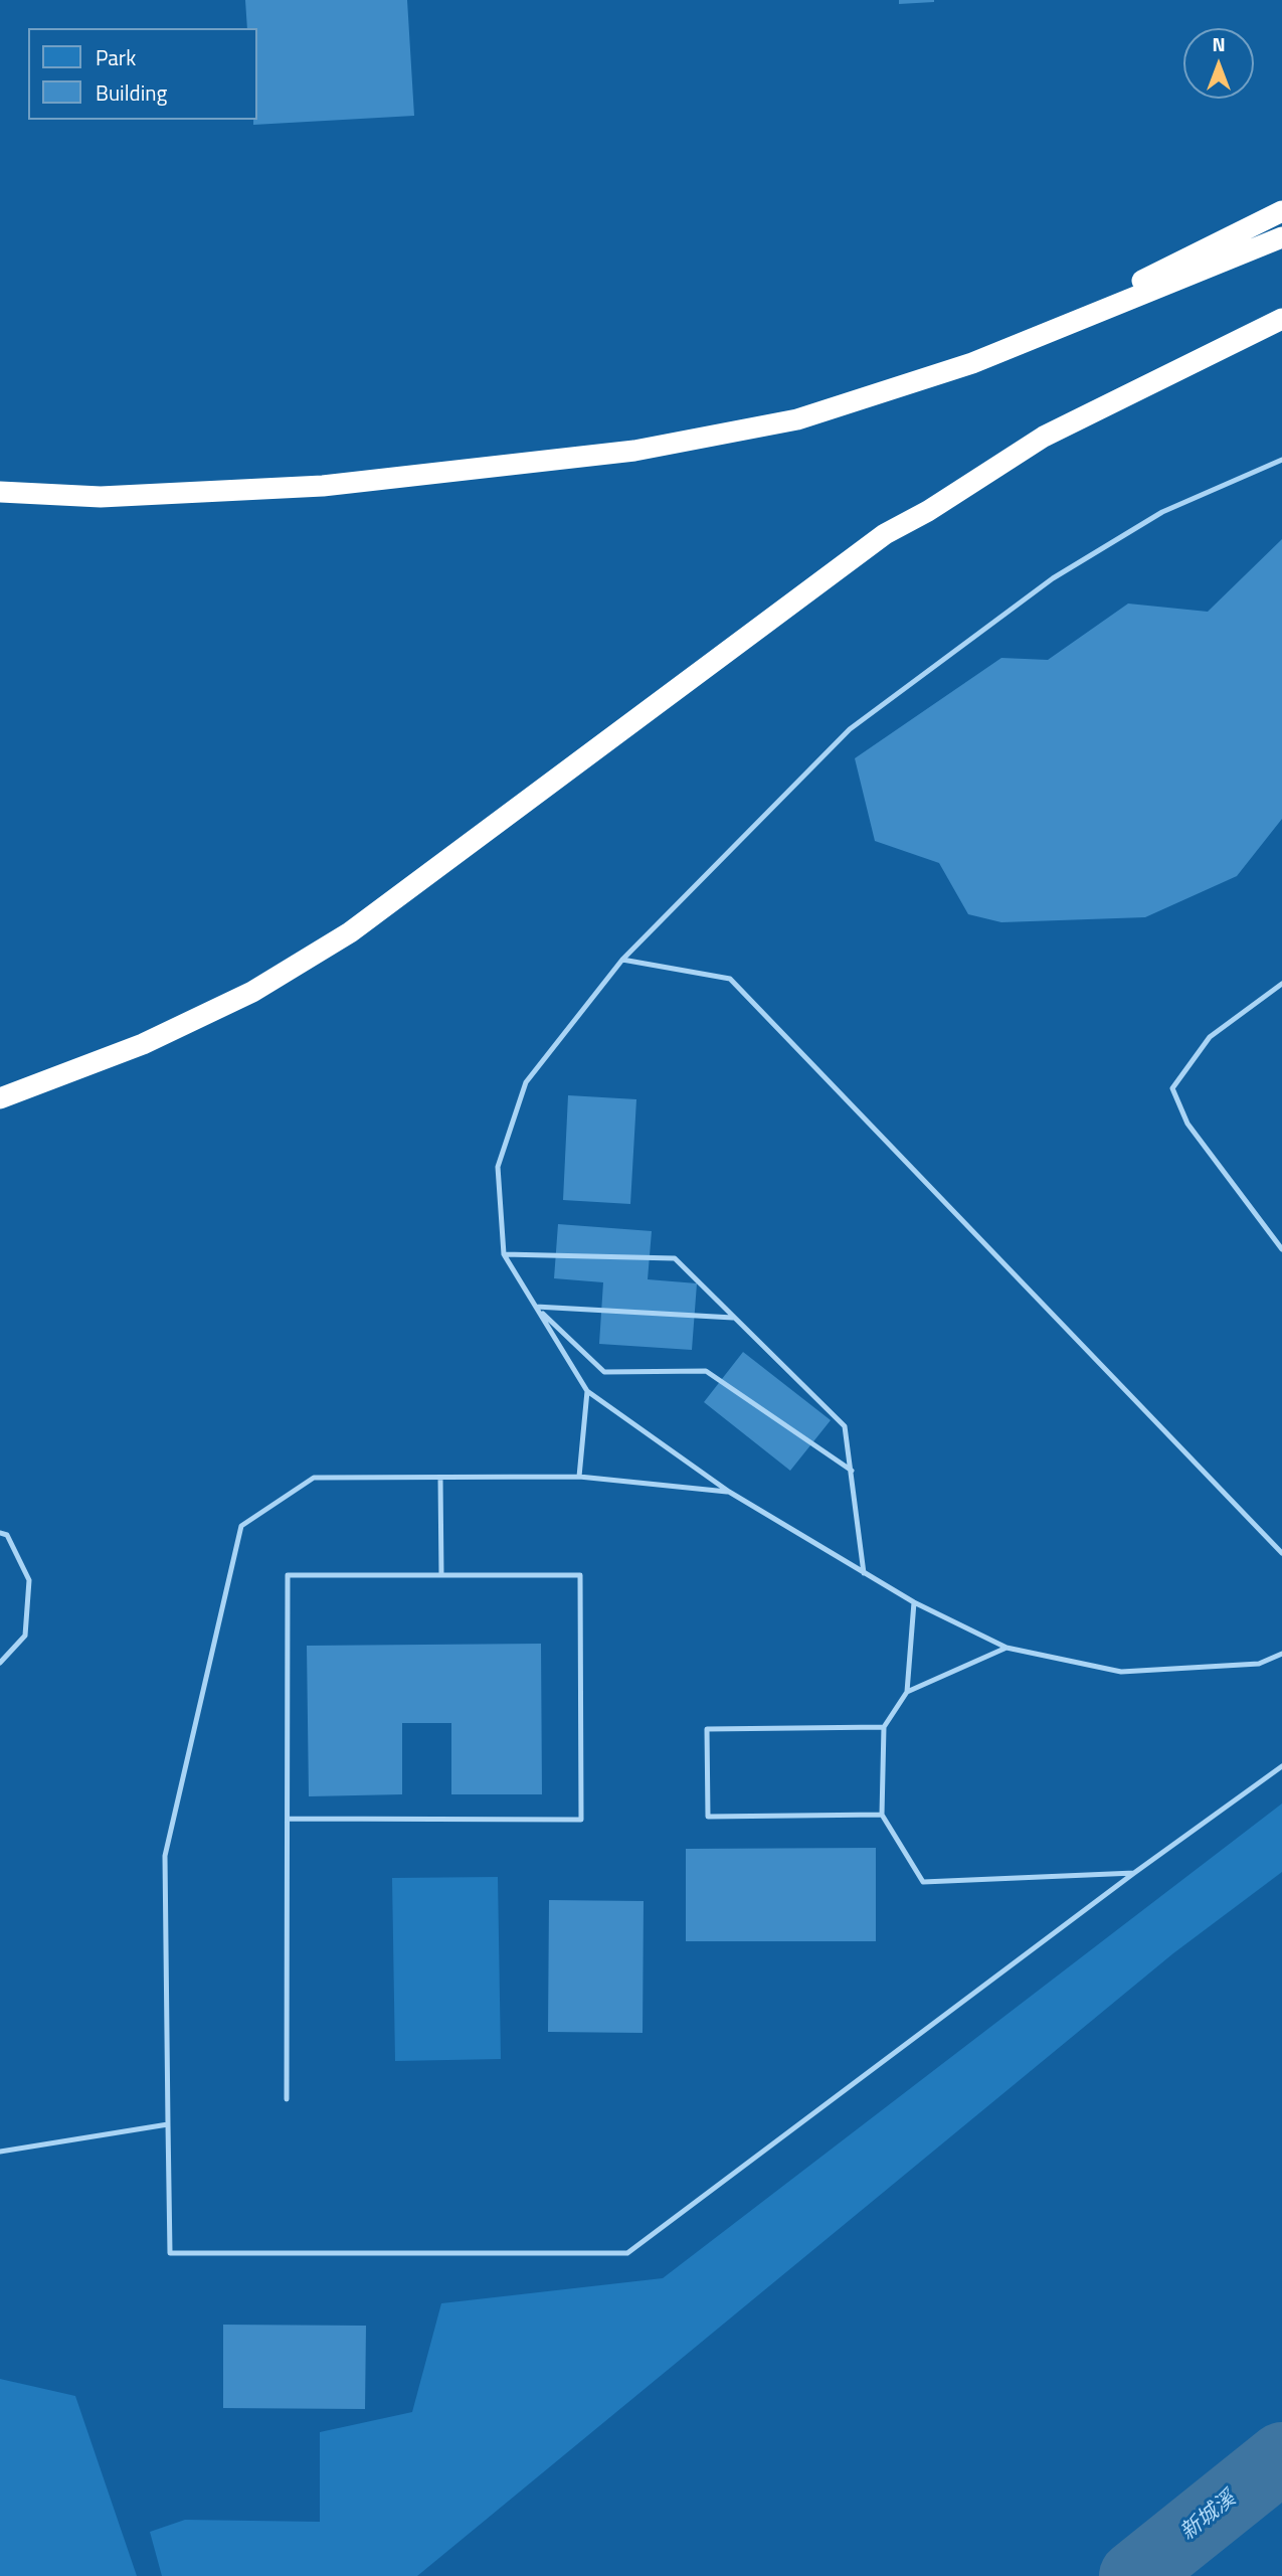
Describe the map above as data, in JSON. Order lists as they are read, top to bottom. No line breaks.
{"water":["新城溪"],"legend":["Park","Building"],"north":"top"}
